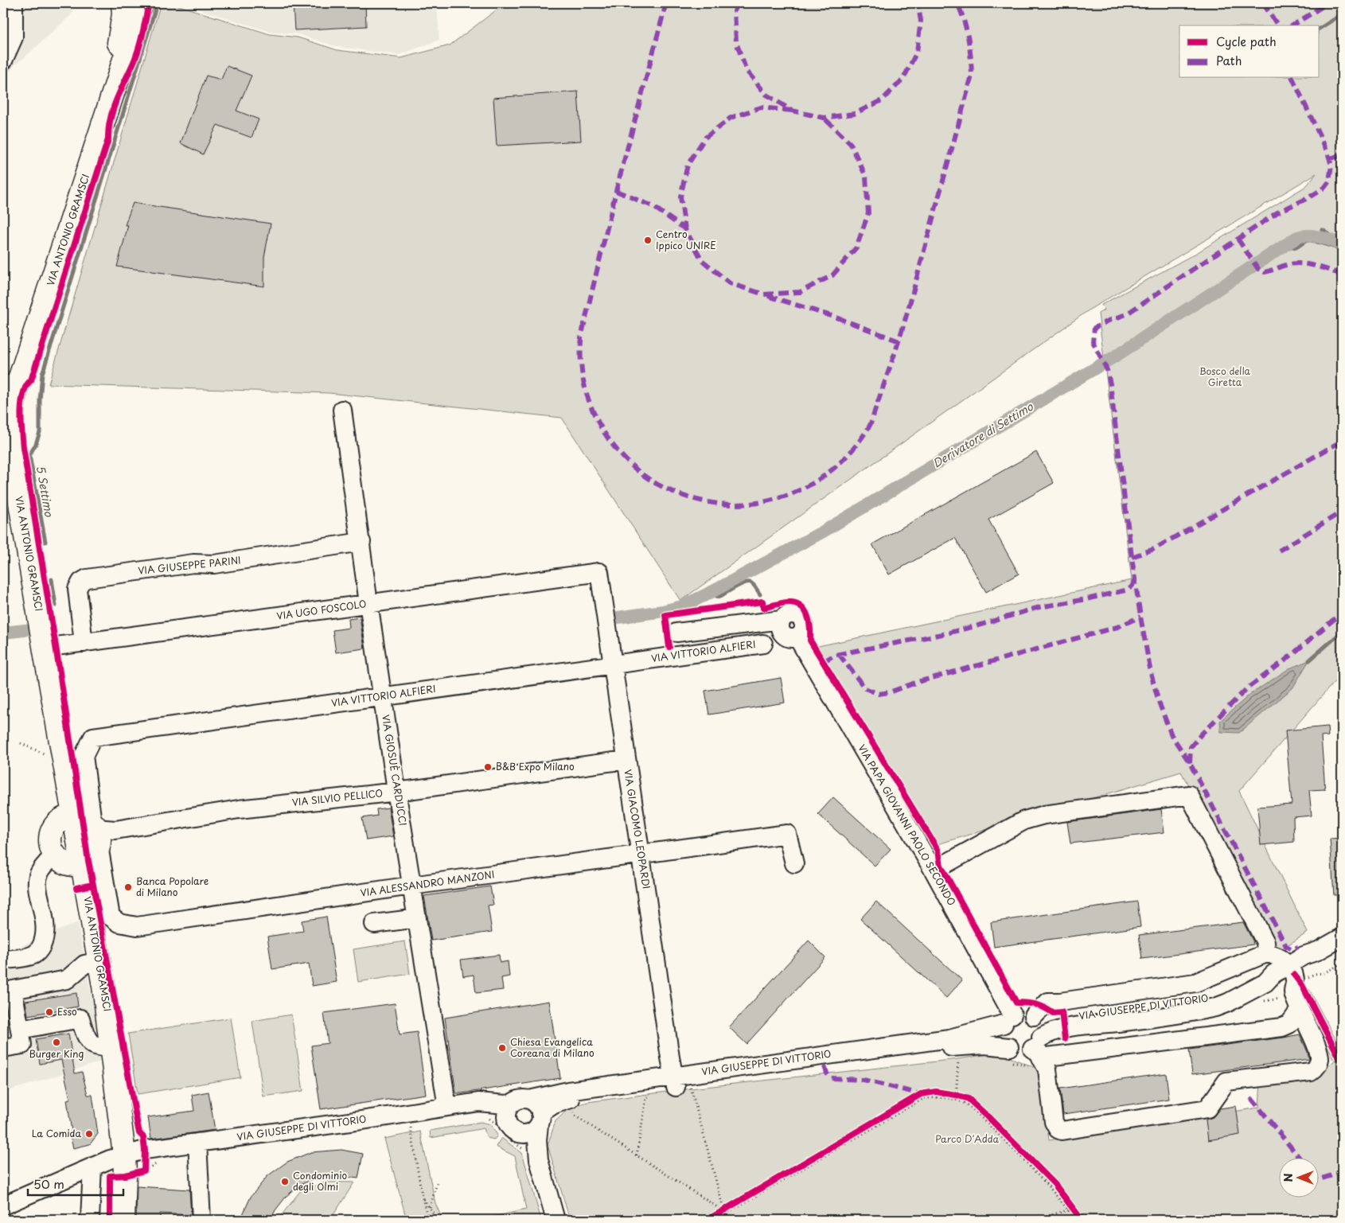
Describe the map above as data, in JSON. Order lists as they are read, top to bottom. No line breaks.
{"streets":{"main road":["VIA ANTONIO GRAMSCI"],"street":["VIA GIUSEPPE PARINI","VIA UGO FOSCOLO","VIA VITTORIO ALFIERI","VIA GIOSUÈ CARDUCCI","VIA SILVIO PELLICO","VIA PAPA GIOVANNI PAOLO SECONDO","VIA GIACOMO LEOPARDI","VIA ALESSANDRO MANZONI","VIA GIUSEPPE DI VITTORIO"]},"crossings":[["VIA ANTONIO GRAMSCI","VIA UGO FOSCOLO"],["VIA ANTONIO GRAMSCI","VIA VITTORIO ALFIERI"],["VIA ANTONIO GRAMSCI","VIA SILVIO PELLICO"],["VIA ANTONIO GRAMSCI","VIA ALESSANDRO MANZONI"],["VIA ANTONIO GRAMSCI","VIA GIUSEPPE DI VITTORIO"],["VIA GIUSEPPE PARINI","VIA UGO FOSCOLO"],["VIA GIUSEPPE PARINI","VIA GIOSUÈ CARDUCCI"],["VIA UGO FOSCOLO","VIA GIOSUÈ CARDUCCI"],["VIA UGO FOSCOLO","VIA GIACOMO LEOPARDI"],["VIA VITTORIO ALFIERI","VIA GIOSUÈ CARDUCCI"],["VIA VITTORIO ALFIERI","VIA SILVIO PELLICO"],["VIA VITTORIO ALFIERI","VIA GIACOMO LEOPARDI"],["VIA VITTORIO ALFIERI","VIA ALESSANDRO MANZONI"],["VIA GIOSUÈ CARDUCCI","VIA SILVIO PELLICO"],["VIA GIOSUÈ CARDUCCI","VIA ALESSANDRO MANZONI"],["VIA GIOSUÈ CARDUCCI","VIA GIUSEPPE DI VITTORIO"],["VIA SILVIO PELLICO","VIA GIACOMO LEOPARDI"],["VIA SILVIO PELLICO","VIA ALESSANDRO MANZONI"],["VIA PAPA GIOVANNI PAOLO SECONDO","VIA GIUSEPPE DI VITTORIO"],["VIA GIACOMO LEOPARDI","VIA ALESSANDRO MANZONI"],["VIA GIACOMO LEOPARDI","VIA GIUSEPPE DI VITTORIO"]],"water":["Derivatore di Settimo","5 Settimo"],"parks":["Bosco della Giretta","Parco D'Adda"],"places":["Centro Ippico UNIRE","B&B Expo Milano","Banca Popolare di Milano","Esso","Burger King","Chiesa Evangelica Coreana di Milano","La Comida","Condominio degli Olmi"],"legend":["Cycle path","Path"],"scale_bar":"50 m","north":"left"}
